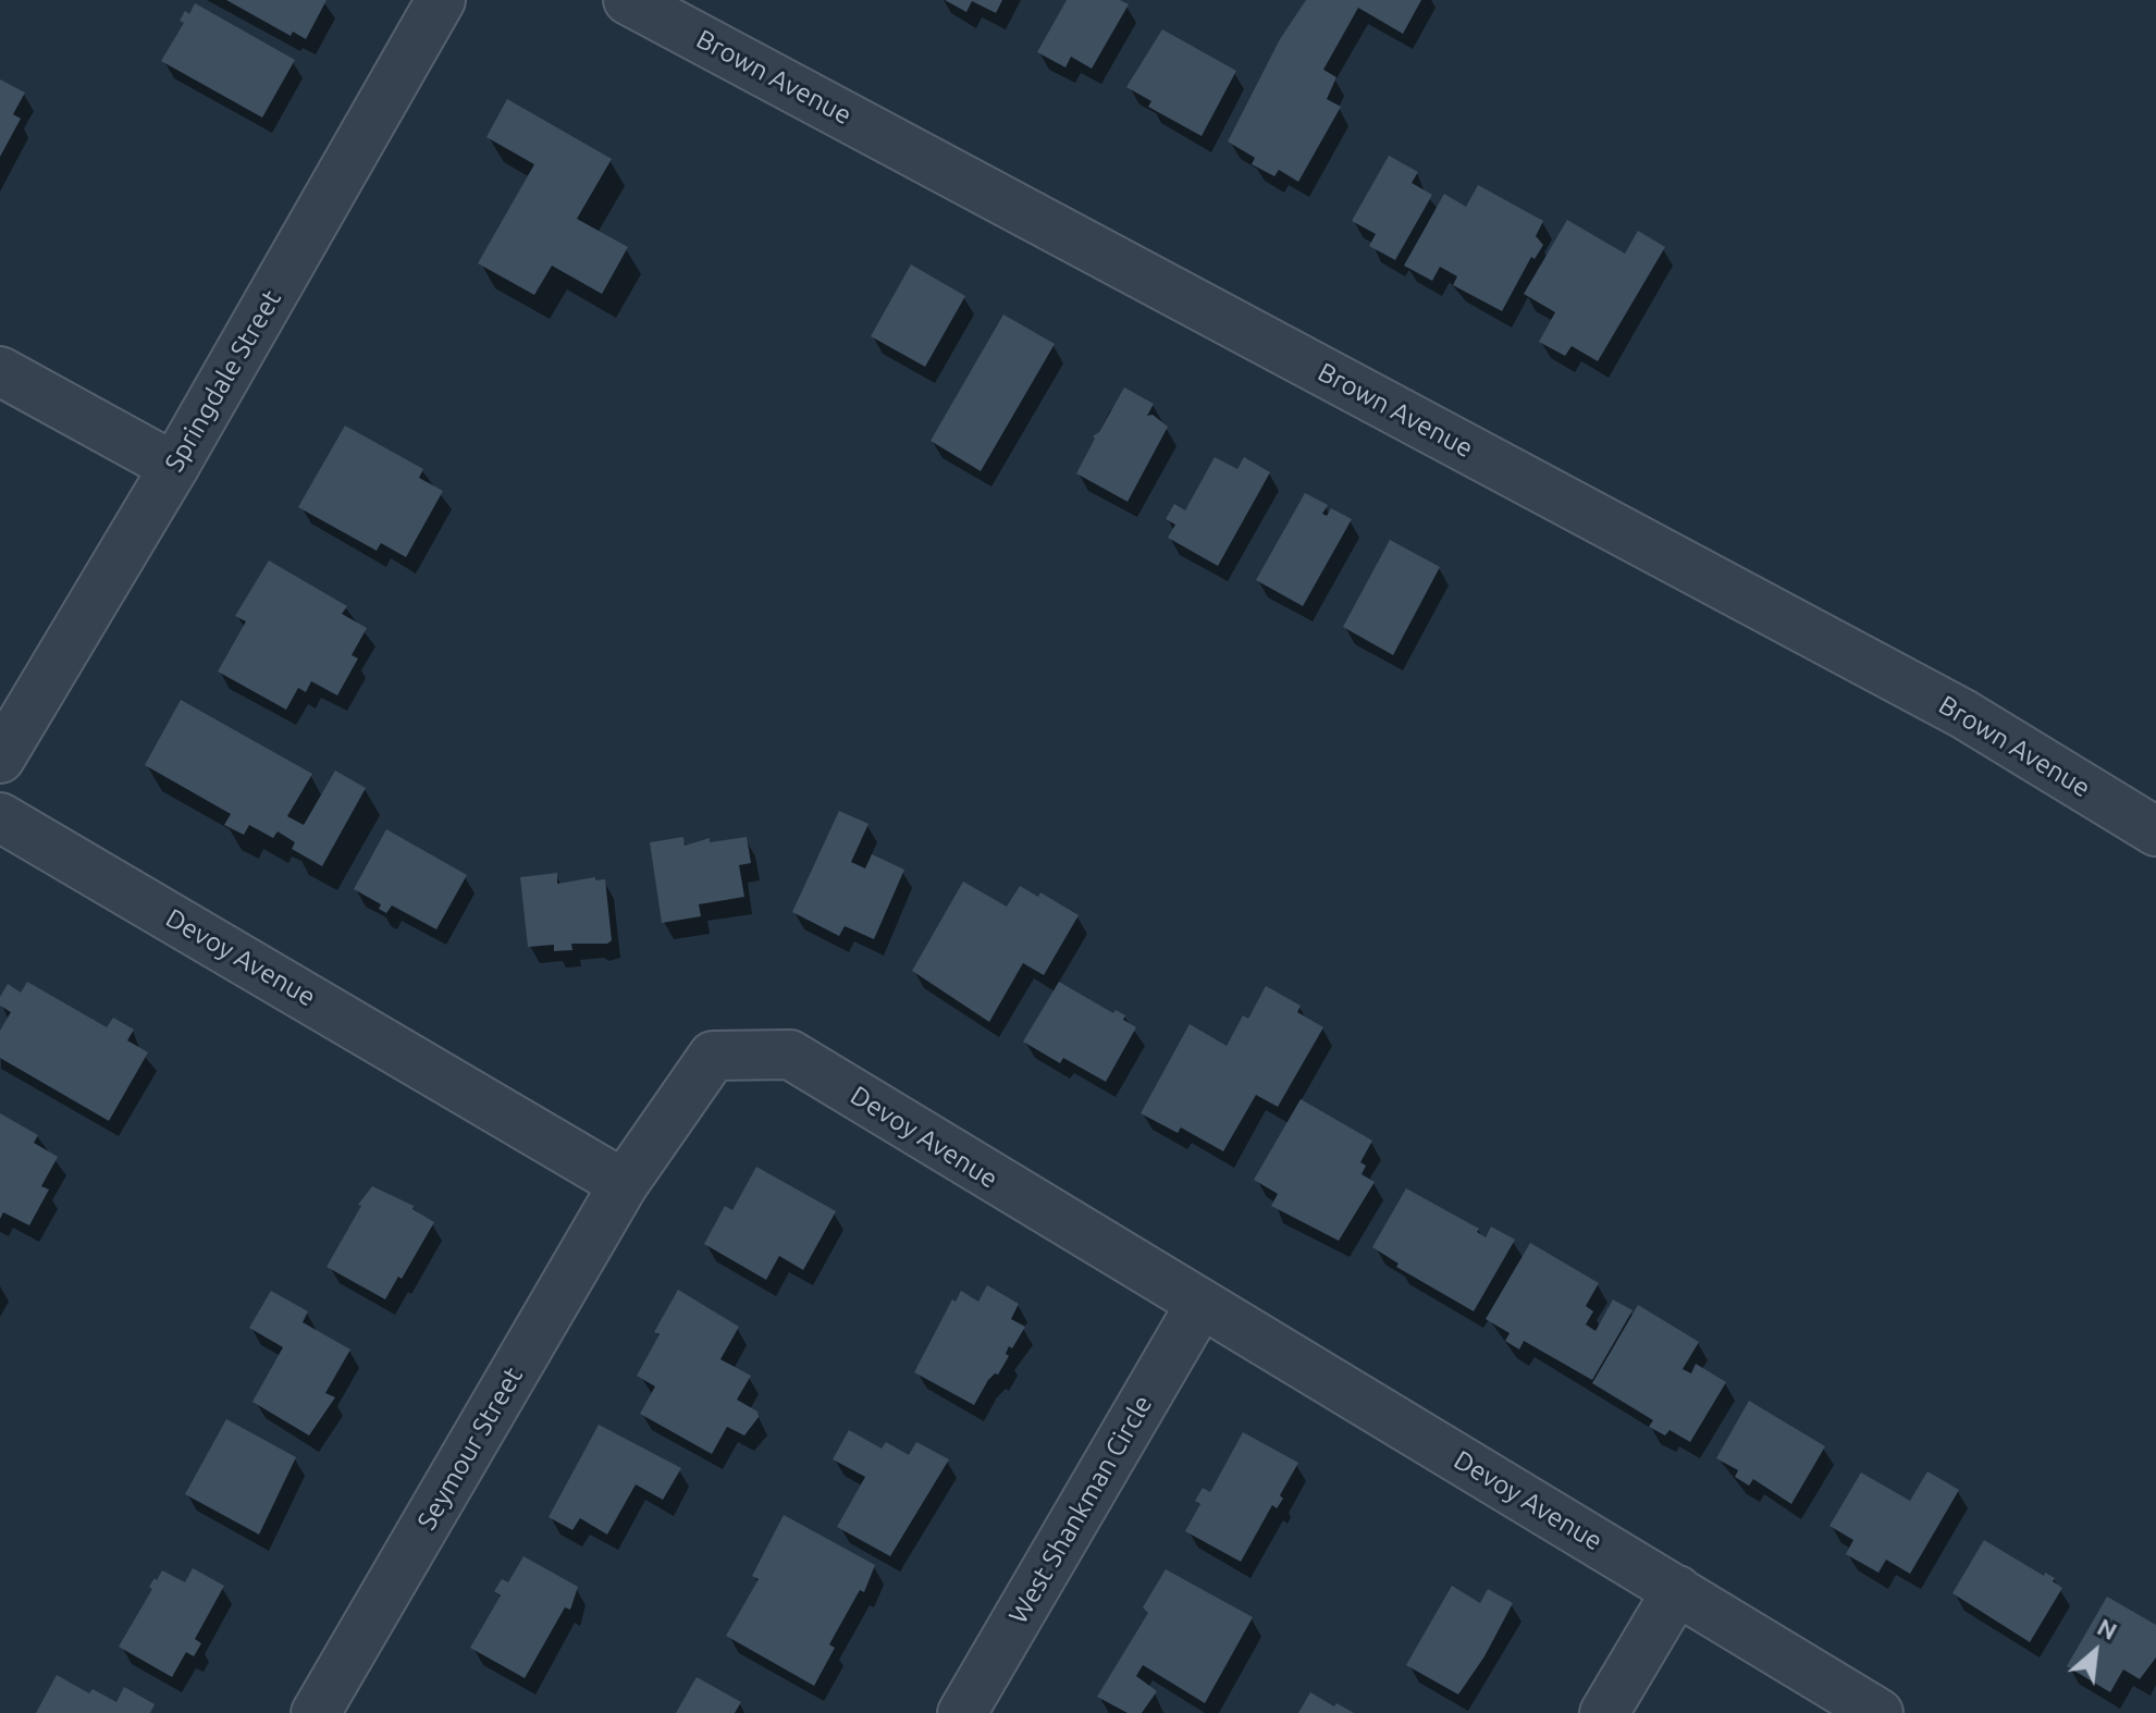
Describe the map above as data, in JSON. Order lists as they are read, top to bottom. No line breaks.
{"streets":{"street":["Brown Avenue","Springdale Street","Devoy Avenue","Seymour Street","West Shankman Circle"]},"crossings":[["Devoy Avenue","Seymour Street"],["Devoy Avenue","West Shankman Circle"]],"north":"top right"}
